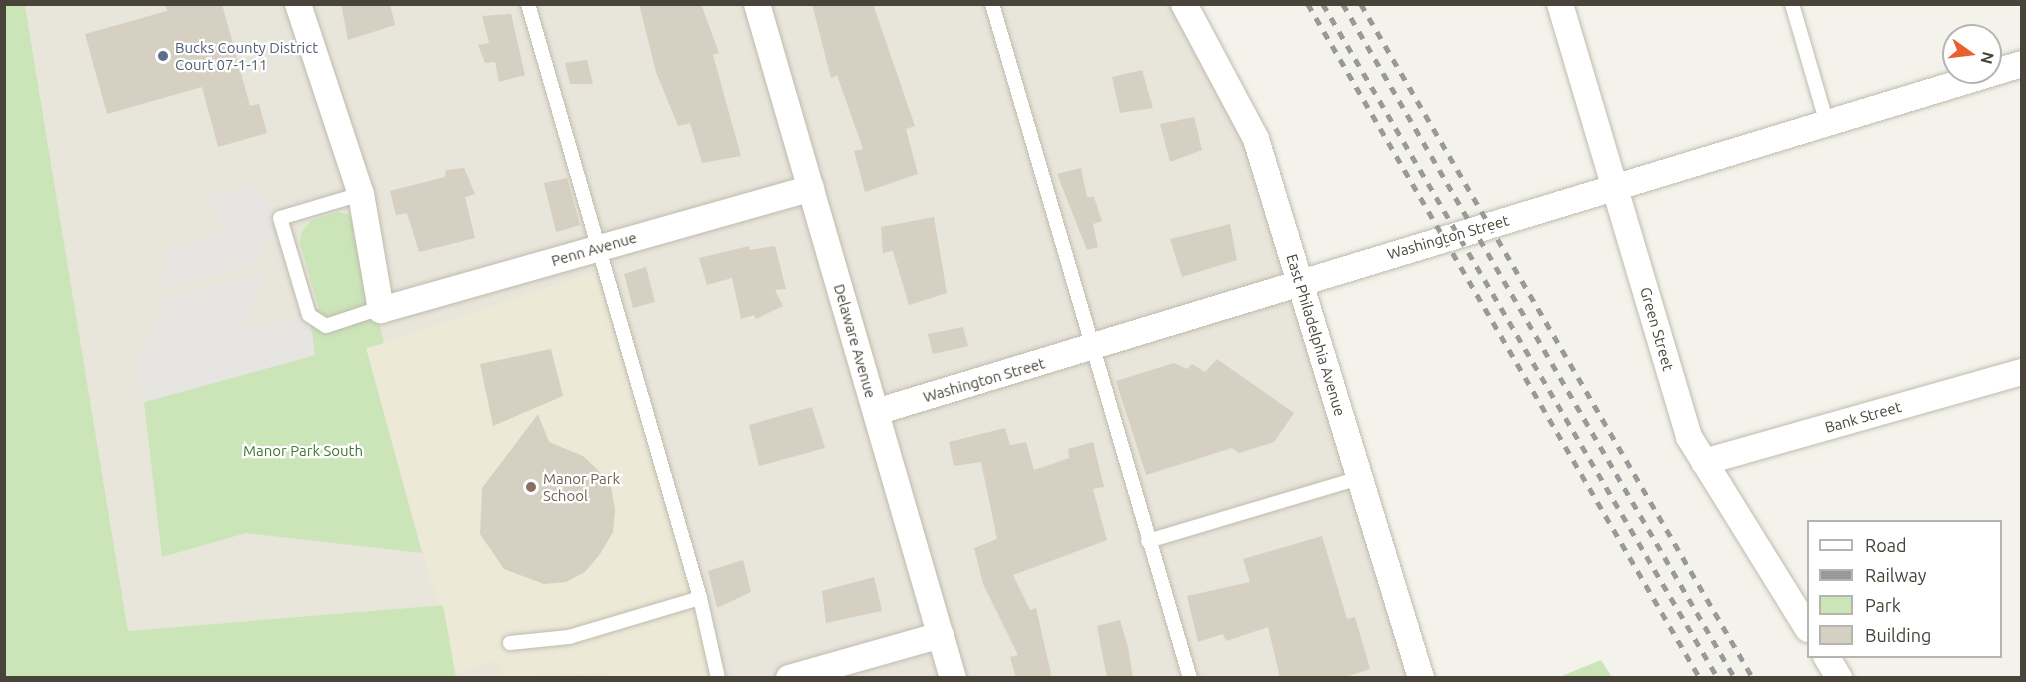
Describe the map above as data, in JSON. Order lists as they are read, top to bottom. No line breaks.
{"streets":{"street":["Washington Street","Penn Avenue","Green Street","East Philadelphia Avenue","Delaware Avenue","Bank Street"]},"crossings":[["Washington Street","Green Street"],["Washington Street","East Philadelphia Avenue"],["Washington Street","Delaware Avenue"],["Penn Avenue","Delaware Avenue"],["Green Street","Bank Street"]],"parks":["Manor Park South"],"places":["Bucks County District Court 07-1-11","Manor Park School"],"legend":["Road","Railway","Park","Building"],"north":"right"}
